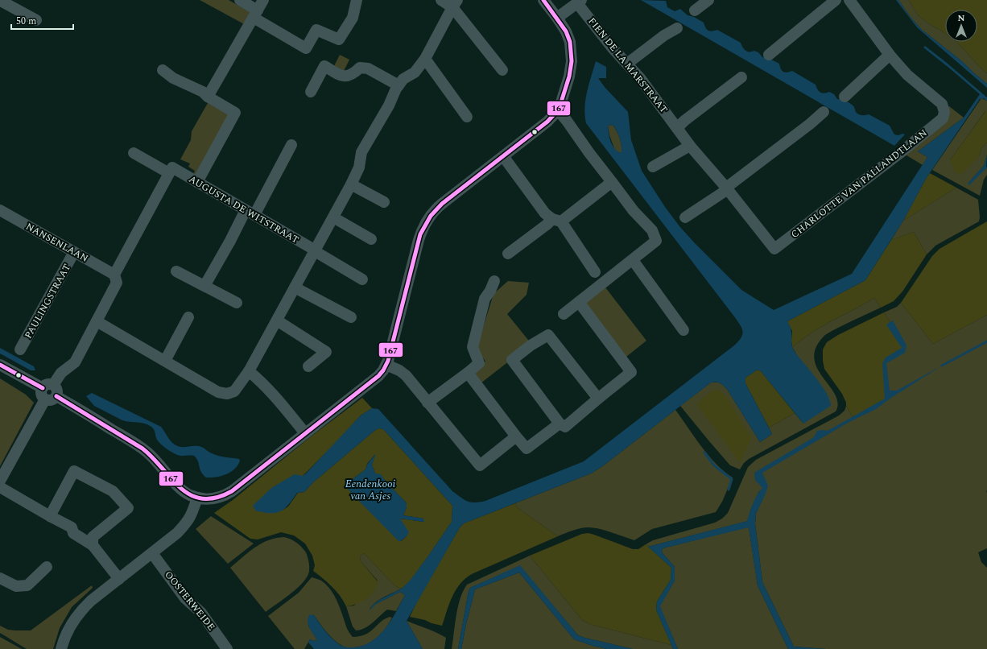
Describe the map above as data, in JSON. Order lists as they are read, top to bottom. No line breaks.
{"streets":{"street":["FIEN DE LA MARSTRAAT","CHARLOTTE VAN PALLANDTLAAN","AUGUSTA DE WITSTRAAT","NANSENLAAN","PAULINGSTRAAT","OOSTERWEIDE"]},"crossings":[["FIEN DE LA MARSTRAAT","CHARLOTTE VAN PALLANDTLAAN"],["NANSENLAAN","PAULINGSTRAAT"]],"water":["Eendenkooi van Asjes"],"lines":["transit line 167"],"scale_bar":"50 m","north":"top"}
